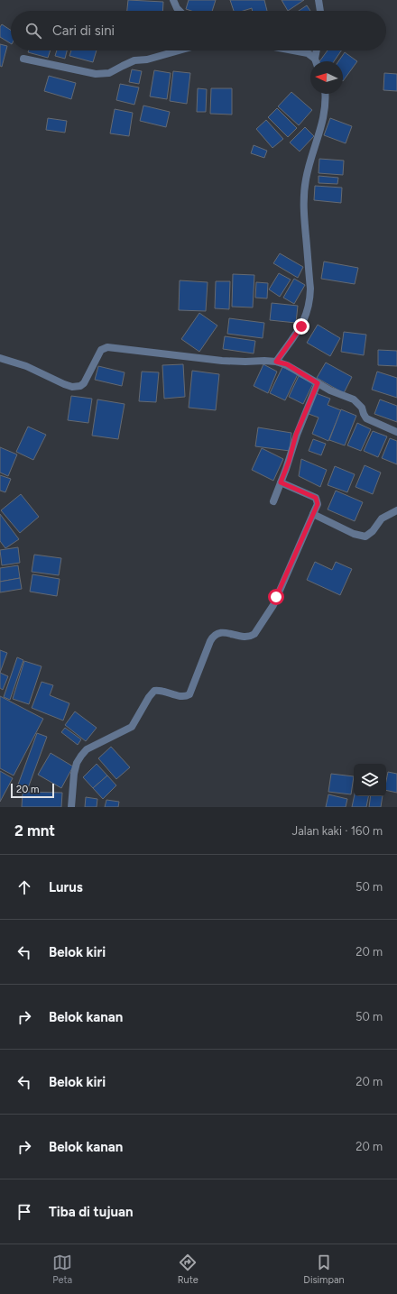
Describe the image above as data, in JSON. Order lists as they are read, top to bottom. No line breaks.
{"scale_bar":"20 m","north":"left","page":{"search":"Cari di sini","scale":"20 m","heading":["2 mnt","Jalan kaki · 160 m"],"list":[["Lurus","50 m"],["Belok kiri","20 m"],["Belok kanan","50 m"],["Belok kiri","20 m"],["Belok kanan","20 m"],"Tiba di tujuan"],"nav":["Peta","Rute","Disimpan"]}}
